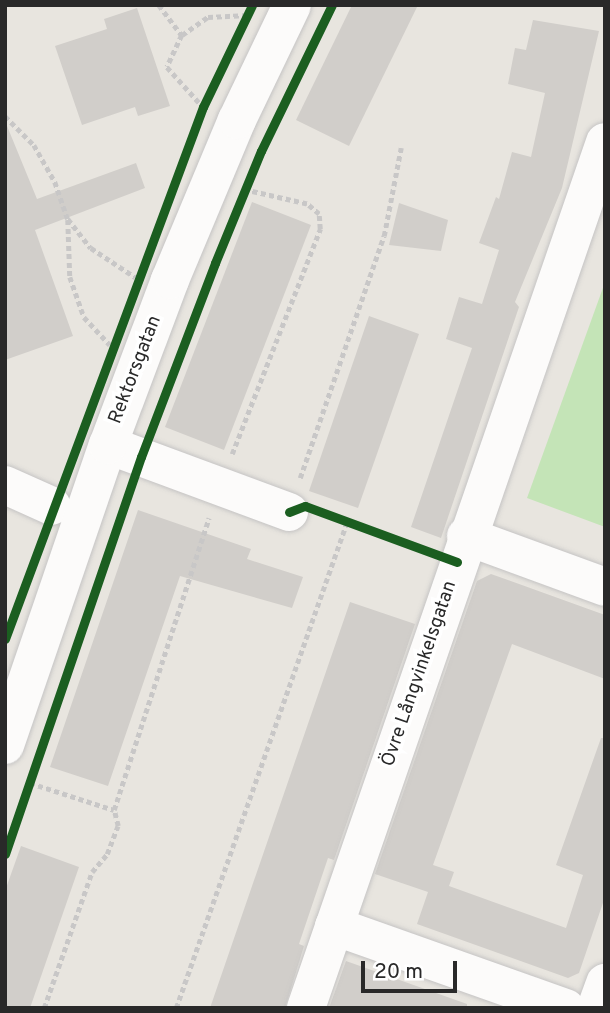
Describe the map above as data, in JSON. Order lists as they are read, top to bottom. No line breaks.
{"streets":{"street":["Rektorsgatan","Övre Långvinkelsgatan"]},"scale_bar":"20 m"}
